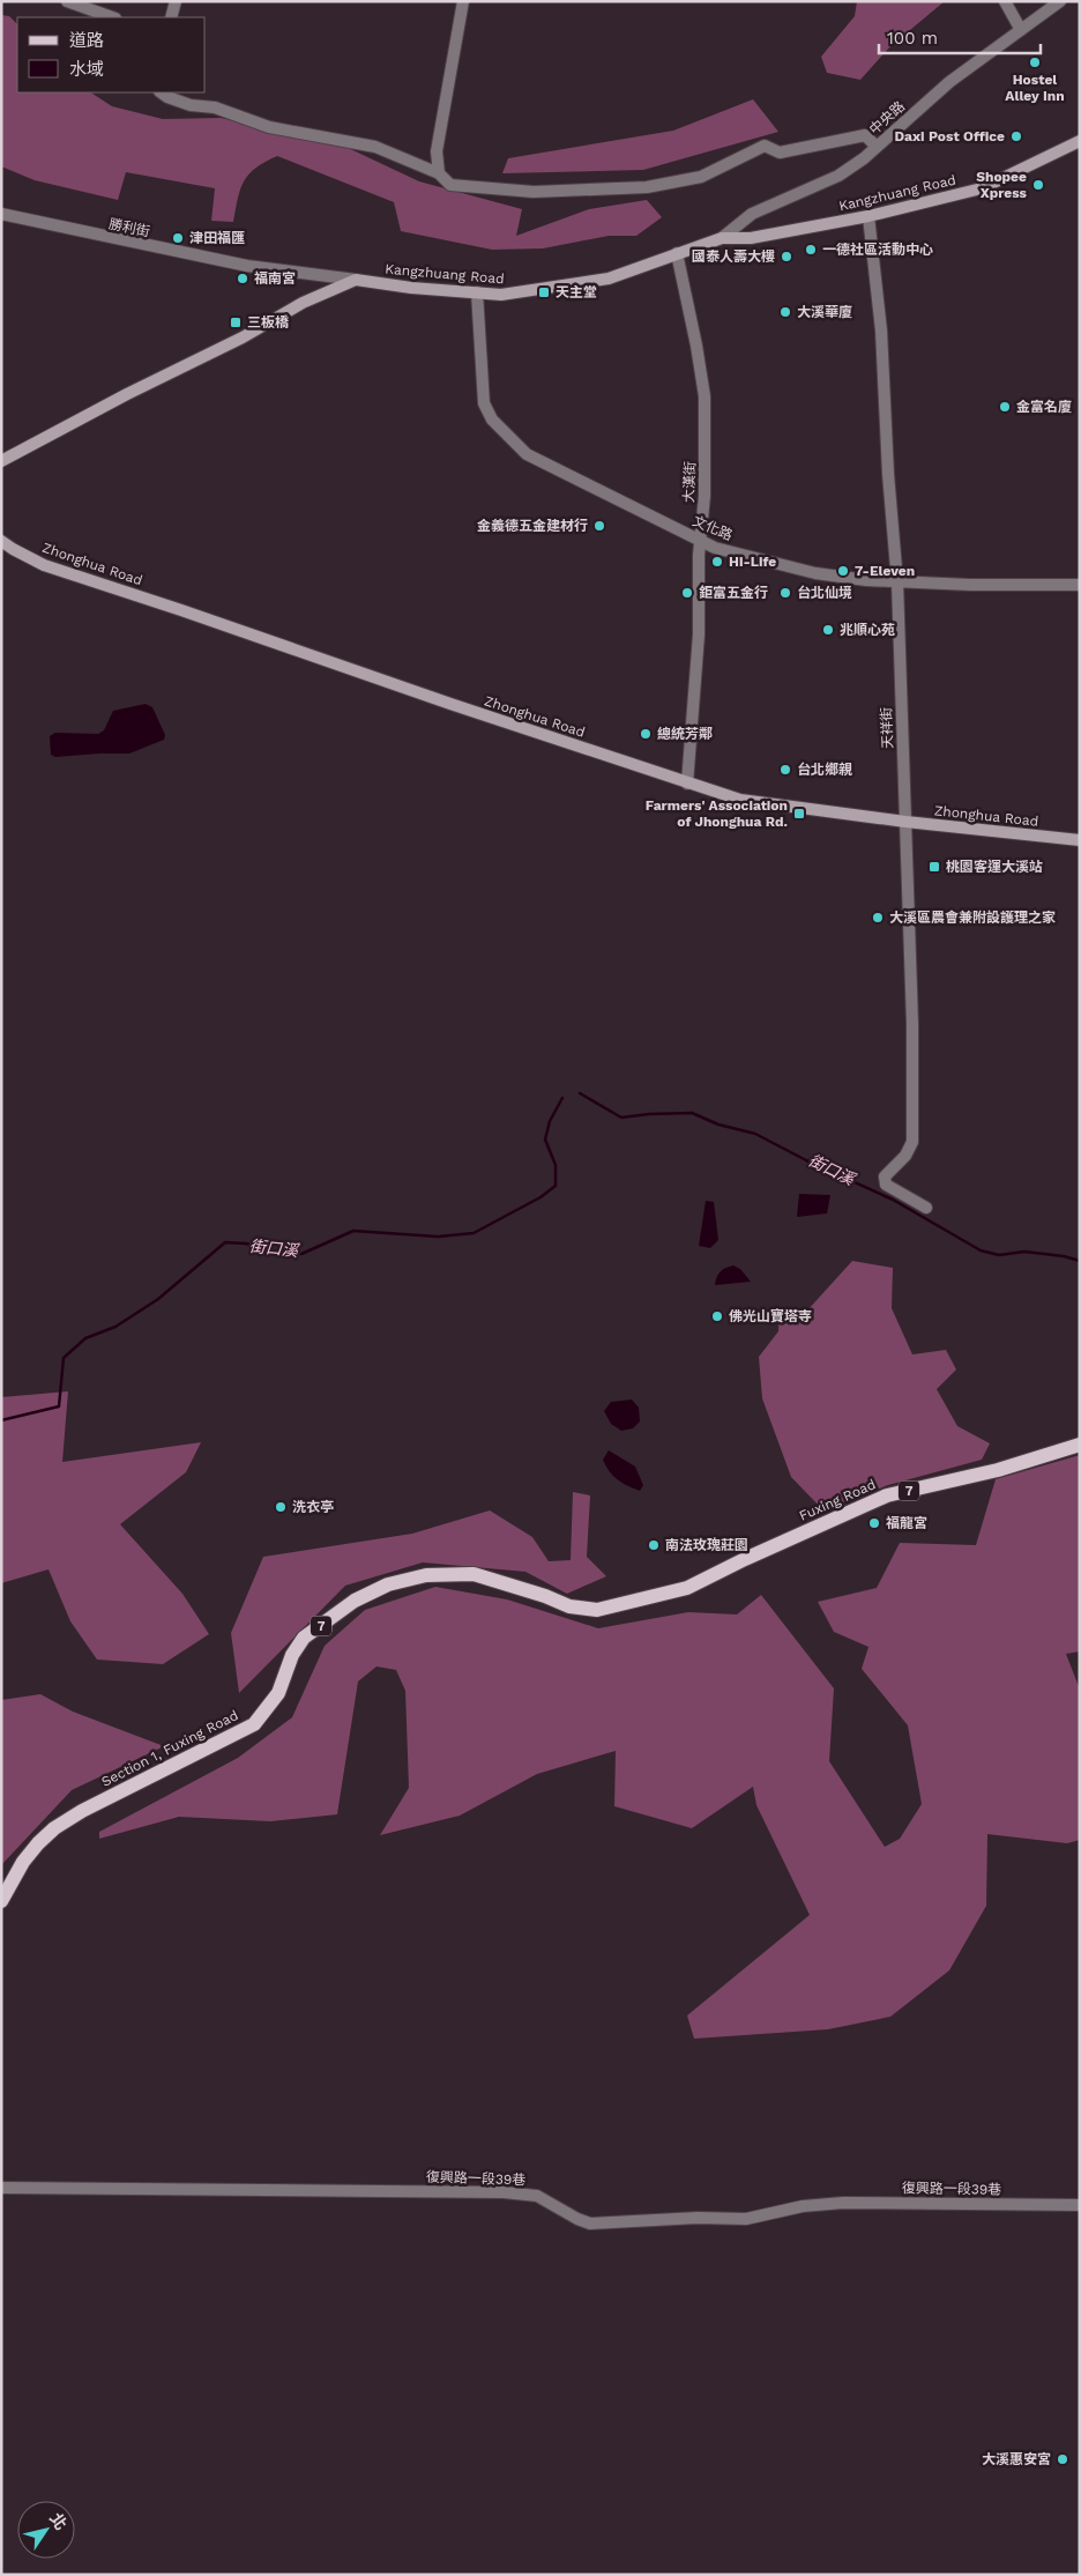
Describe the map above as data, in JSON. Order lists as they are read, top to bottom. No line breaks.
{"streets":{"main road":["7","Fuxing Road","Section 1, Fuxing Road"],"street":["中央路","Kangzhuang Road","勝利街","大漢街","文化路","Zhonghua Road","天祥街","復興路一段39巷"]},"crossings":[["中央路","Kangzhuang Road"],["Kangzhuang Road","勝利街"],["Kangzhuang Road","大漢街"],["Kangzhuang Road","文化路"],["Kangzhuang Road","天祥街"],["大漢街","文化路"],["大漢街","Zhonghua Road"],["文化路","天祥街"],["Zhonghua Road","天祥街"],["Fuxing Road","Section 1, Fuxing Road"]],"water":["街口溪"],"places":{"other":["Hostel Alley Inn","Daxi Post Office","Shopee Xpress","津田福匯","一德社區活動中心","國泰人壽大樓","福南宮","大溪華廈","金富名廈","金義德五金建材行","Hi-Life","7-Eleven","鉅富五金行","台北仙境","兆順心苑","總統芳鄰","台北鄉親","大溪區農會兼附設護理之家","佛光山寶塔寺","洗衣亭","福龍宮","南法玫瑰莊園","大溪惠安宮"],"transit":["天主堂","三板橋","Farmers' Association of Jhonghua Rd.","桃園客運大溪站"]},"legend":["道路","水域"],"scale_bar":"100 m","north":"top right"}
